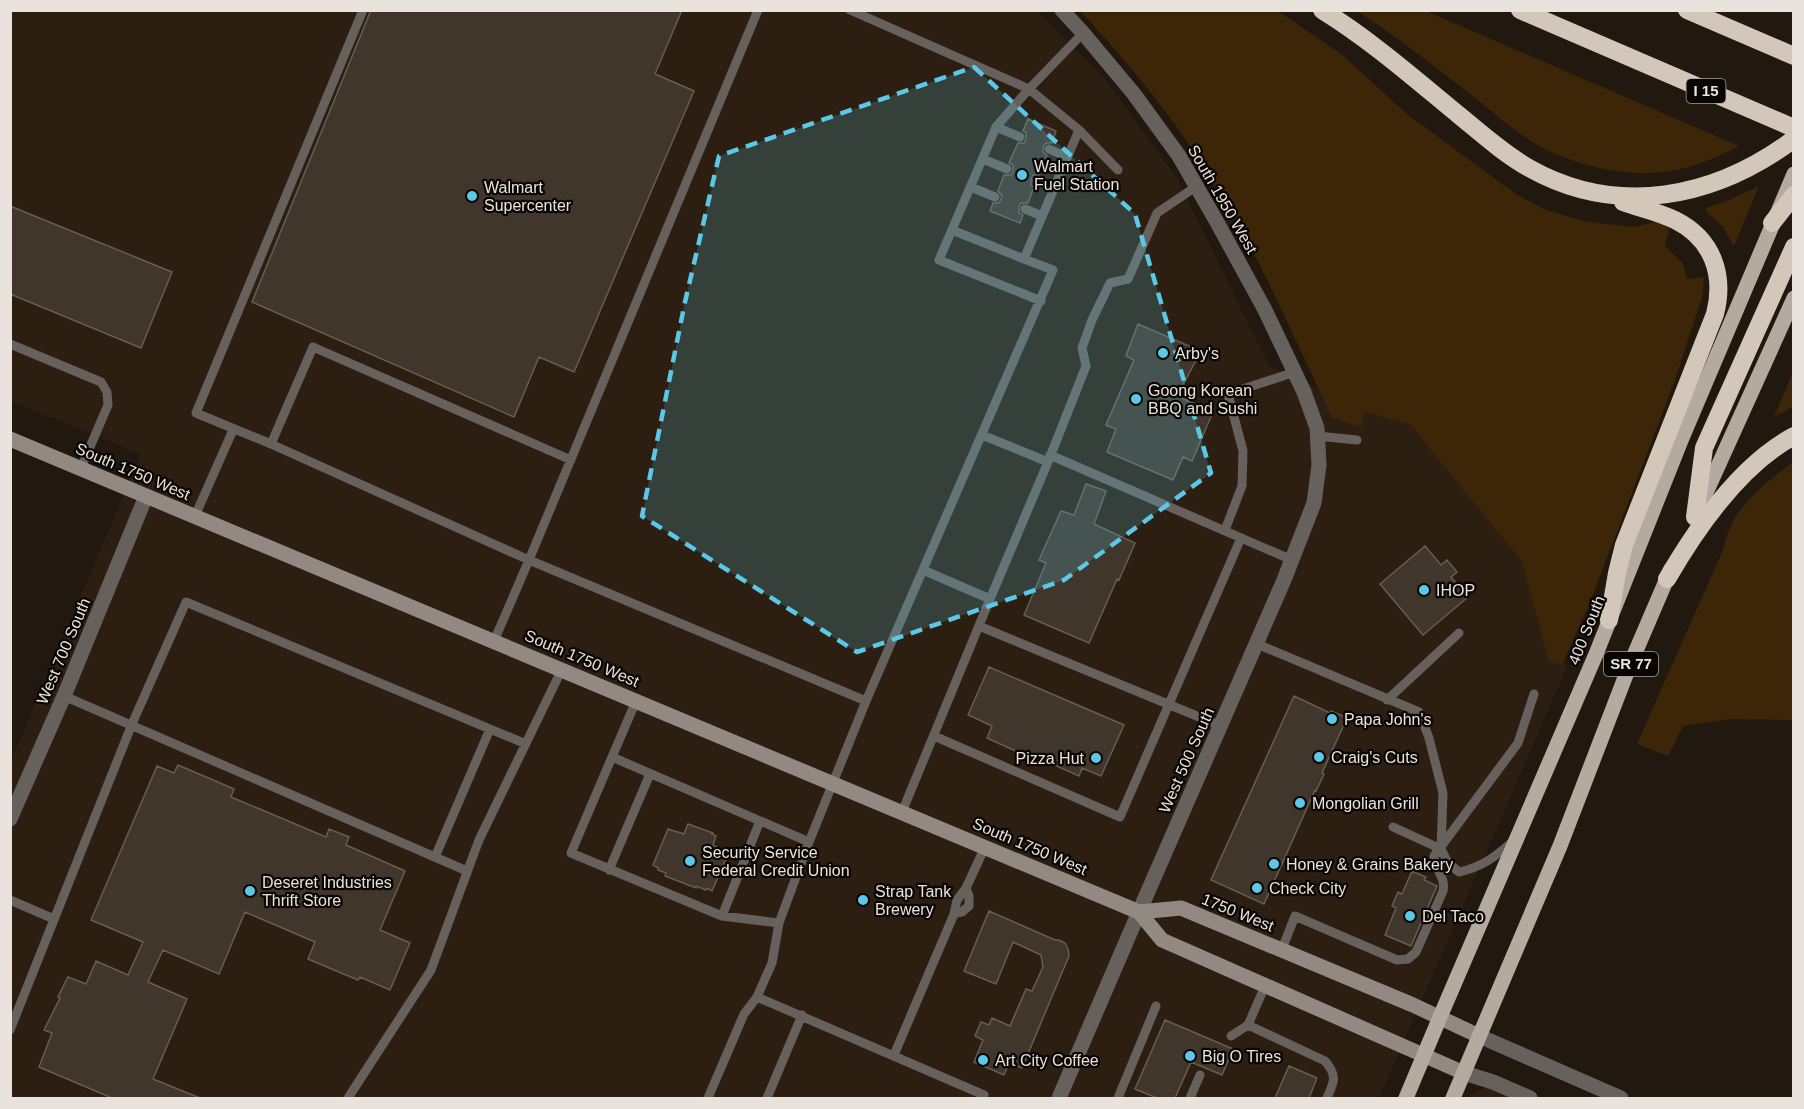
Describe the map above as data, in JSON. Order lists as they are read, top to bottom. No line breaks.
{"streets":{"highway":["I 15"],"main road":["South 1750 West","400 South","SR 77","1750 West"],"street":["South 1950 West","West 700 South","West 500 South"]},"crossings":[["South 1950 West","West 500 South"],["South 1750 West","West 700 South"],["South 1750 West","West 500 South"],["South 1750 West","1750 West"],["400 South","1750 West"],["SR 77","1750 West"],["West 500 South","1750 West"]],"places":["Walmart Fuel Station","Walmart Supercenter","Arby's","Goong Korean BBQ and Sushi","IHOP","Papa John's","Craig's Cuts","Pizza Hut","Mongolian Grill","Security Service Federal Credit Union","Honey & Grains Bakery","Check City","Deseret Industries Thrift Store","Strap Tank Brewery","Del Taco","Big O Tires","Art City Coffee"]}
